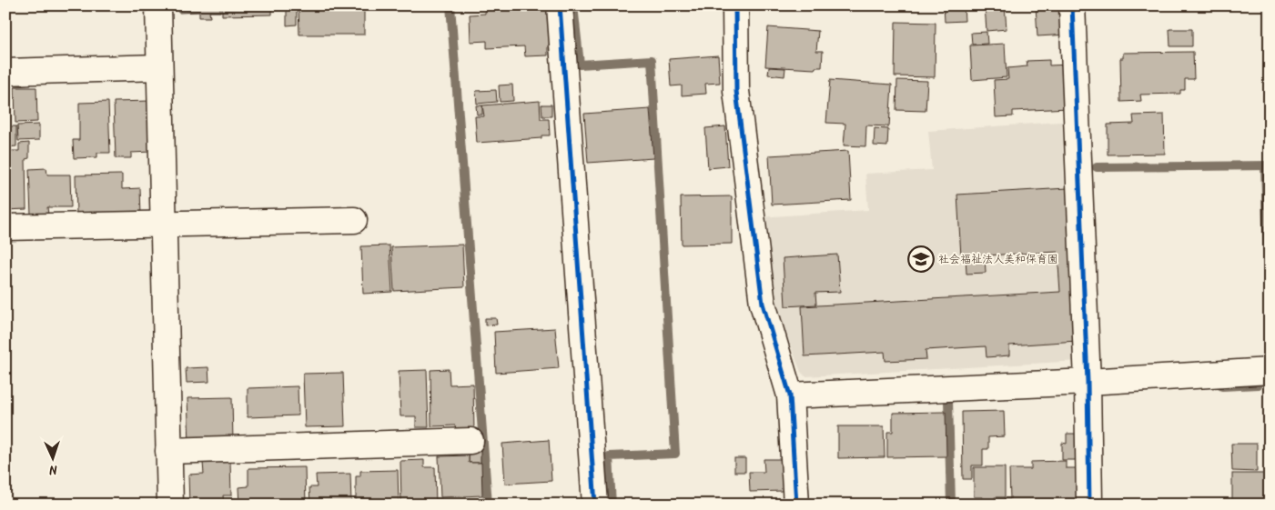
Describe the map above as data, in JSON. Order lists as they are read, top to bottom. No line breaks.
{"places":{"school or university":["社会福祉法人美和保育園"]},"north":"bottom"}
